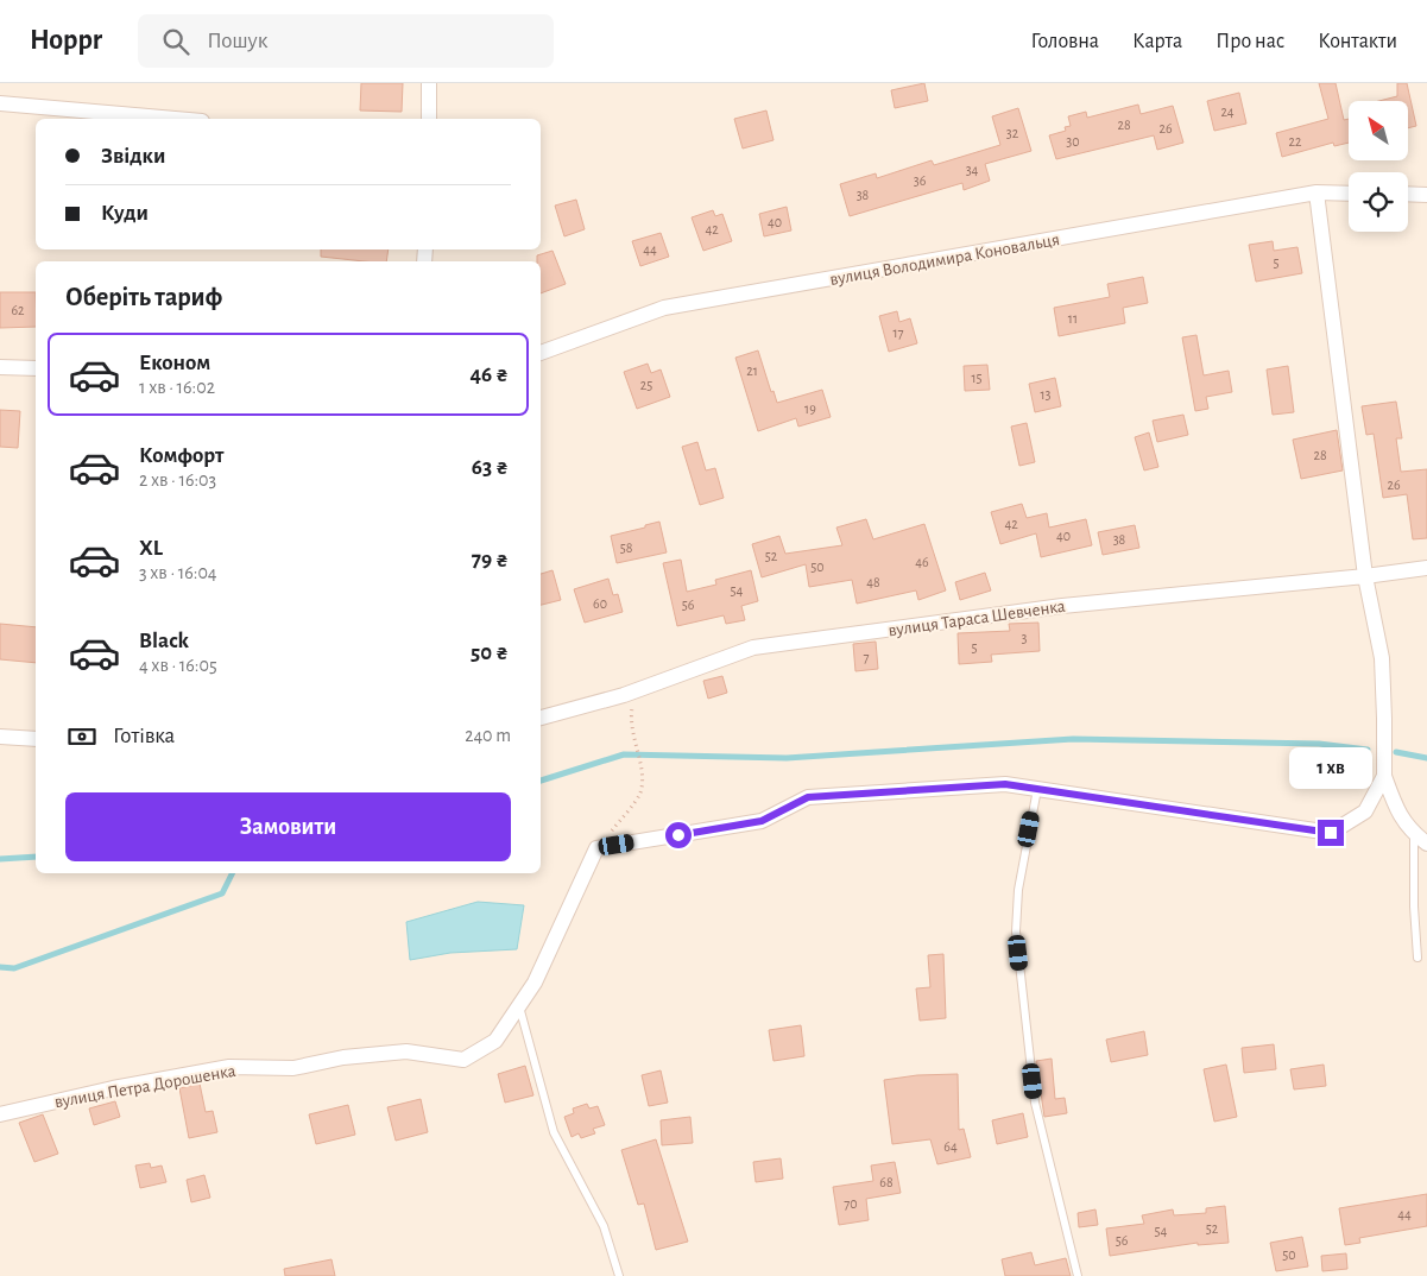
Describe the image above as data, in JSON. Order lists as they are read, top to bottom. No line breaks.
{"streets":{"street":["вулиця Володимира Коновальця","вулиця Тараса Шевченка","вулиця Петра Дорошенка"]},"house_numbers":["24","28","26","32","30","22","34","36","38","40","42","44","5","62","11","17","21","15","25","13","19","28","26","42","40","38","58","52","46","50","48","54","60","56","3","5","7","64","68","70","44","52","54","56","50"],"north":"top left","page":{"header":"Hoppr","search":"Пошук","nav":["Головна","Карта","Про нас","Контакти"],"banner":["Звідки","Куди"],"heading":"Оберіть тариф","list":[{"name":"Економ","note":"1 хв · 16:02","value":"46 ₴"},{"name":"Комфорт","note":"2 хв · 16:03","value":"63 ₴"},{"name":"XL","note":"3 хв · 16:04","value":"79 ₴"},{"name":"Black","note":"4 хв · 16:05","value":"50 ₴"}],"pay":["Готівка","240 m"],"bubble":"1 хв","buttons":"Замовити"}}
